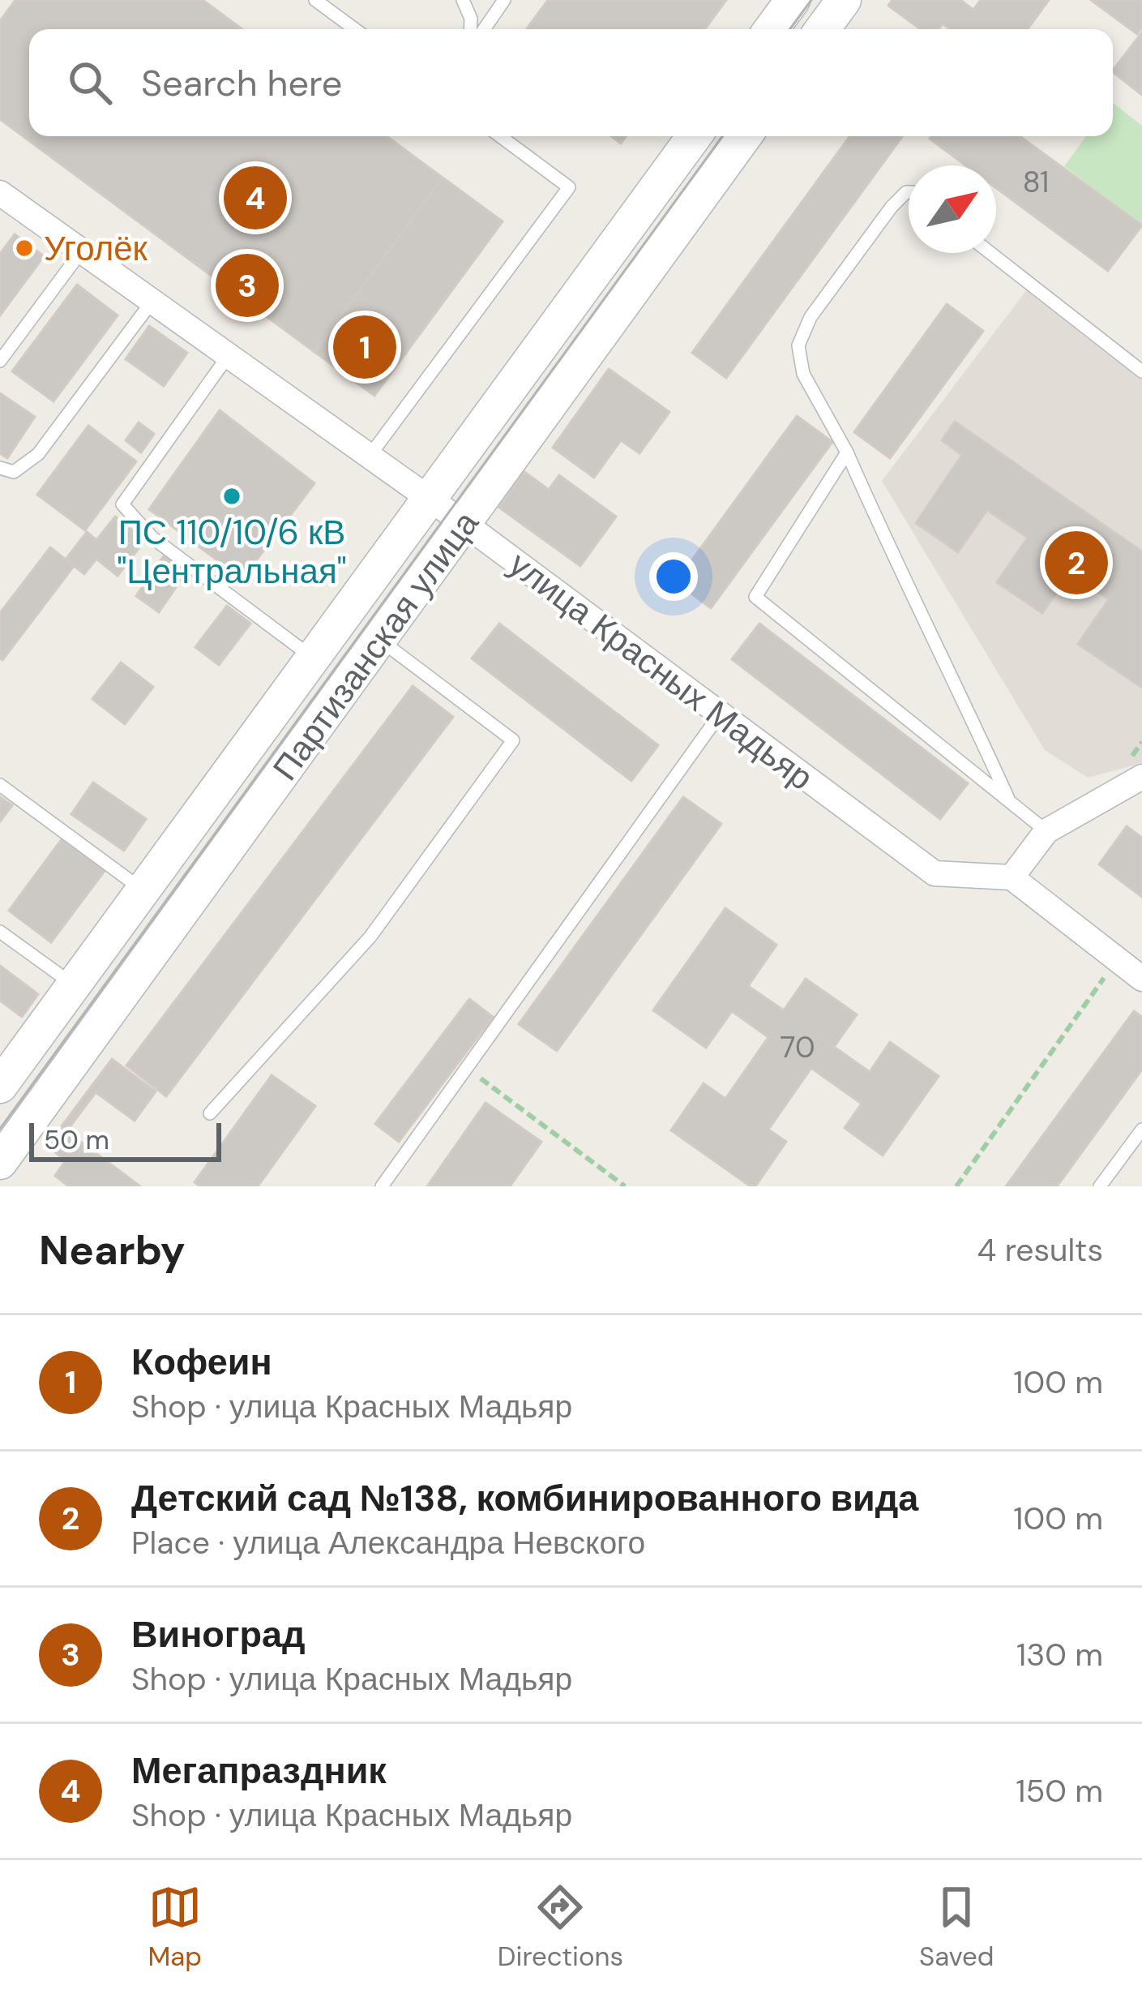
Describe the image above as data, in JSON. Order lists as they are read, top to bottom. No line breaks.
{"streets":{"street":["Партизанская улица","улица Красных Мадьяр"]},"crossings":[["Партизанская улица","улица Красных Мадьяр"]],"places":["Уголёк","ПС 110/10/6 кВ \"Центральная\""],"house_numbers":["81","70"],"scale_bar":"50 m","north":"top right","page":{"search":"Search here","pins":["4","3","1","2"],"scale":"50 m","heading":["Nearby","4 results"],"list":[{"mark":"1","name":"Кофеин","note":"Shop · улица Красных Мадьяр","value":"100 m"},{"mark":"2","name":"Детский сад №138, комбинированного вида","note":"Place · улица Александра Невского","value":"100 m"},{"mark":"3","name":"Виноград","note":"Shop · улица Красных Мадьяр","value":"130 m"},{"mark":"4","name":"Мегапраздник","note":"Shop · улица Красных Мадьяр","value":"150 m"}],"nav":["Map","Directions","Saved"]}}
